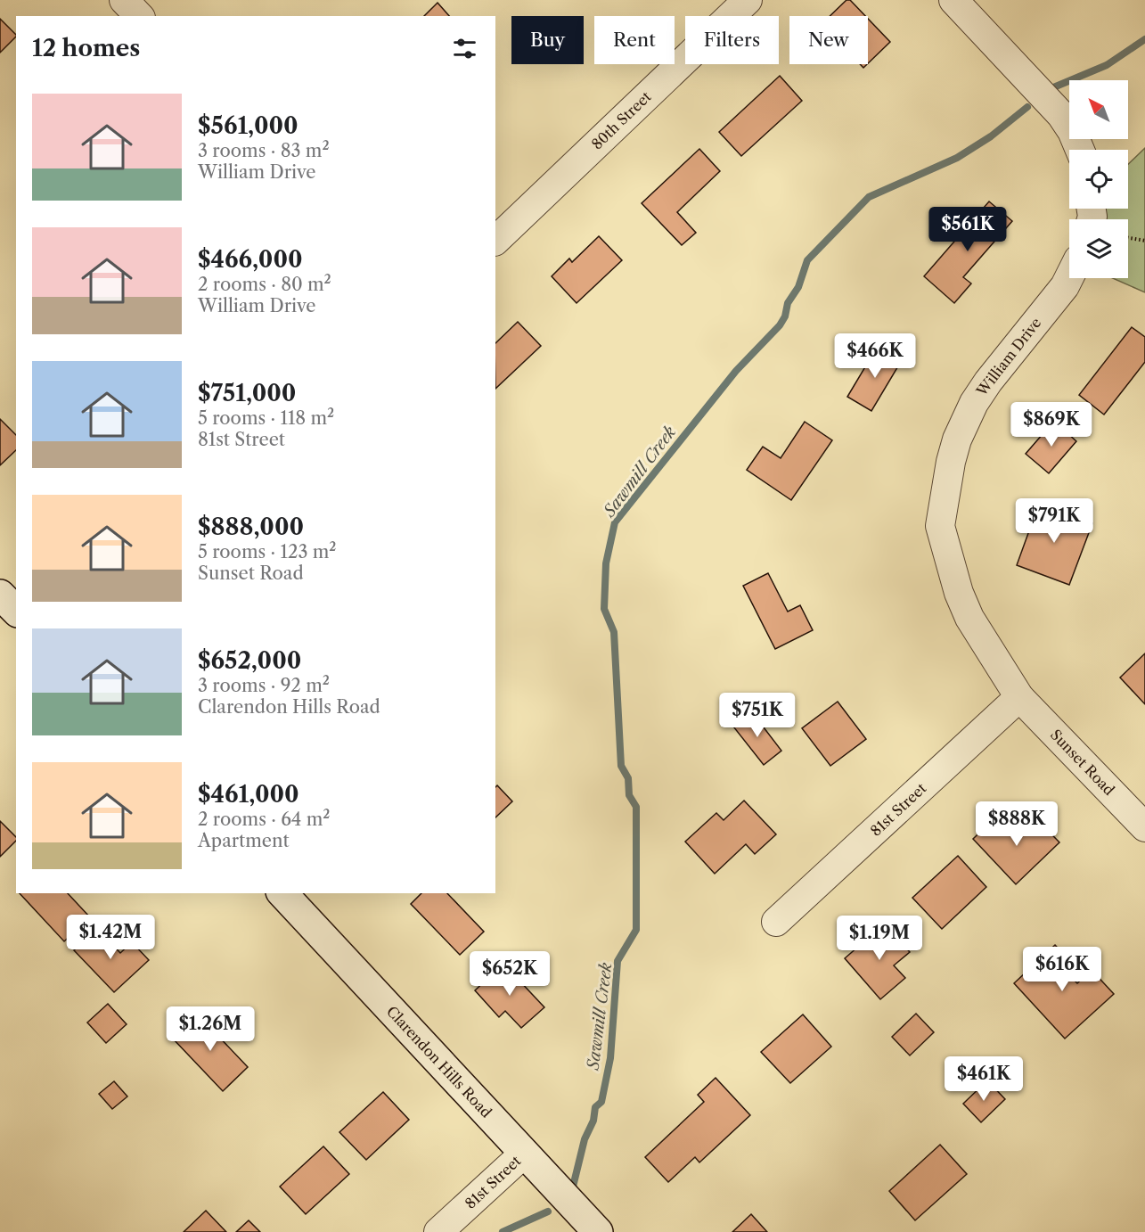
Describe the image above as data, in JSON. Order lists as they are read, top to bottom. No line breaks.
{"streets":{"street":["80th Street","William Drive","Sunset Road","81st Street","Clarendon Hills Road"]},"crossings":[["William Drive","Sunset Road"],["William Drive","81st Street"],["Sunset Road","81st Street"],["81st Street","Clarendon Hills Road"]],"water":["Sawmill Creek"],"north":"top left","page":{"chip":["Buy","Rent","Filters","New"],"heading":"12 homes","list":[{"name":"$561,000","note":"3 rooms · 83 m² · William Drive"},{"name":"$466,000","note":"2 rooms · 80 m² · William Drive"},{"name":"$751,000","note":"5 rooms · 118 m² · 81st Street"},{"name":"$888,000","note":"5 rooms · 123 m² · Sunset Road"},{"name":"$652,000","note":"3 rooms · 92 m² · Clarendon Hills Road"},{"name":"$461,000","note":"2 rooms · 64 m² · Apartment"}],"price":["$561K","$466K","$869K","$791K","$751K","$888K","$1.42M","$1.19M","$616K","$652K","$1.26M","$461K"]}}
